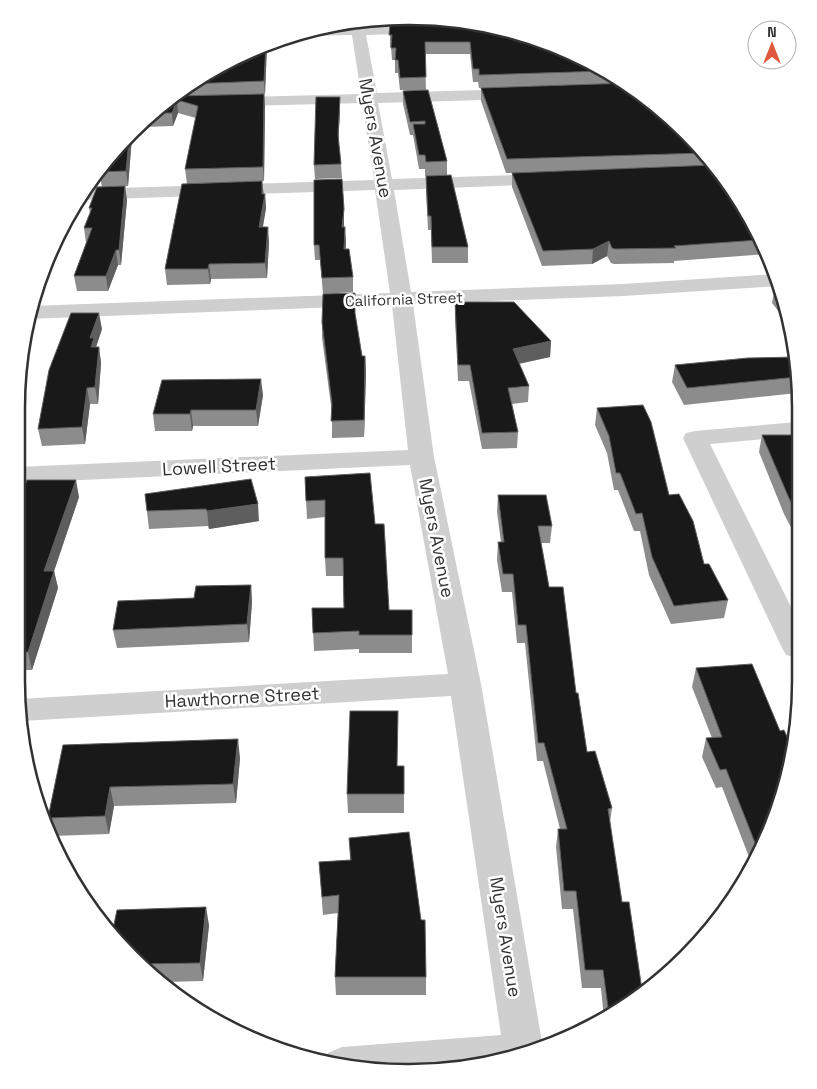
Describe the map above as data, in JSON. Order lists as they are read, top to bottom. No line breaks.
{"streets":{"street":["Myers Avenue","California Street","Lowell Street","Hawthorne Street"]},"crossings":[["Myers Avenue","California Street"],["Myers Avenue","Lowell Street"],["Myers Avenue","Hawthorne Street"]],"north":"top"}
